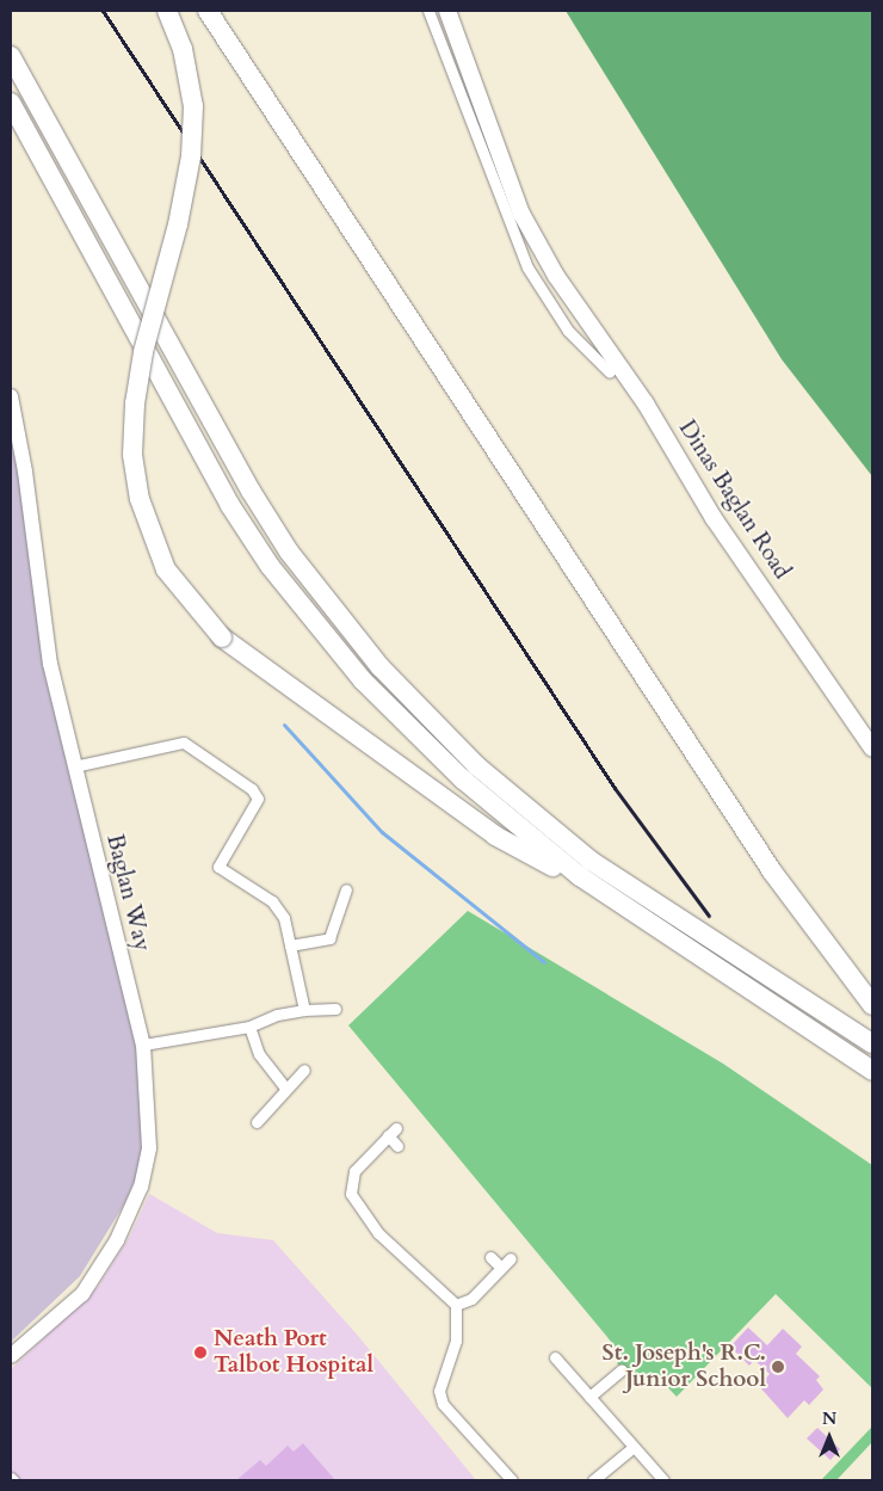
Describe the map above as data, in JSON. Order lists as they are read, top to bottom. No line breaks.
{"streets":{"main road":["Dinas Baglan Road"],"street":["Baglan Way"]},"places":["Neath Port Talbot Hospital","St. Joseph's R.C. Junior School"],"north":"top"}
